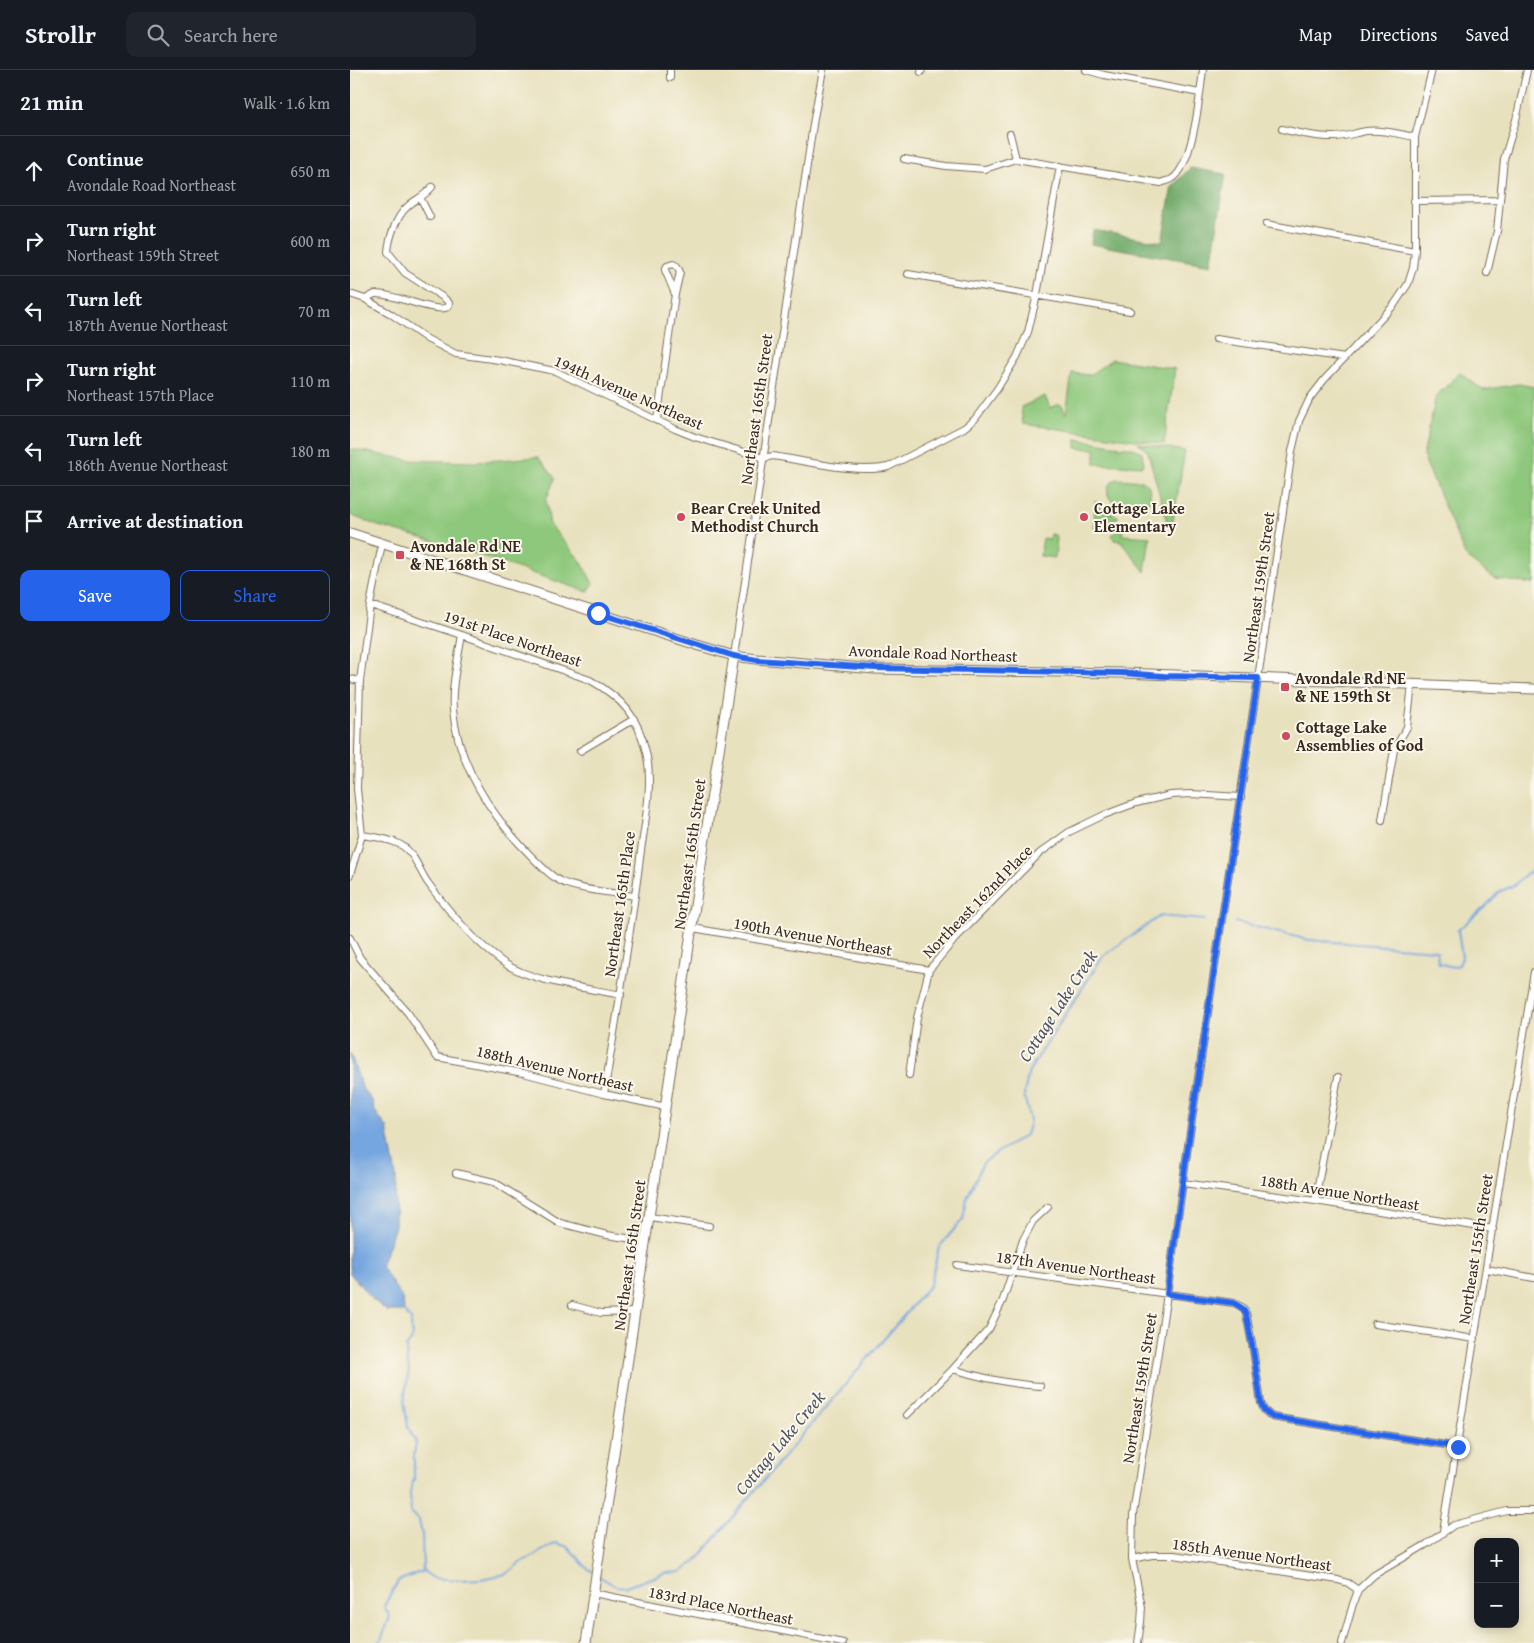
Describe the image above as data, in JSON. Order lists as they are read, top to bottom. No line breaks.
{"streets":{"main road":["Northeast 165th Street","Avondale Road Northeast"],"street":["194th Avenue Northeast","Northeast 159th Street","191st Place Northeast","Northeast 162nd Place","Northeast 165th Place","190th Avenue Northeast","188th Avenue Northeast","Northeast 155th Street","187th Avenue Northeast","185th Avenue Northeast","183rd Place Northeast"]},"crossings":[["194th Avenue Northeast","Northeast 165th Street"],["Northeast 165th Street","Avondale Road Northeast"],["Northeast 165th Street","190th Avenue Northeast"],["Northeast 165th Street","188th Avenue Northeast"],["Northeast 165th Street","183rd Place Northeast"],["Northeast 159th Street","Avondale Road Northeast"],["Northeast 159th Street","Northeast 162nd Place"],["Northeast 159th Street","188th Avenue Northeast"],["Northeast 159th Street","187th Avenue Northeast"],["Northeast 159th Street","185th Avenue Northeast"],["191st Place Northeast","Northeast 165th Place"],["Northeast 162nd Place","190th Avenue Northeast"],["Northeast 165th Place","188th Avenue Northeast"],["188th Avenue Northeast","Northeast 155th Street"],["Northeast 155th Street","187th Avenue Northeast"]],"water":["Cottage Lake Creek"],"places":{"other":["Bear Creek United Methodist Church","Cottage Lake Elementary","Cottage Lake Assemblies of God"],"transit":["Avondale Rd NE & NE 168th St","Avondale Rd NE & NE 159th St"]},"page":{"header":"Strollr","search":"Search here","nav":["Map","Directions","Saved"],"heading":["21 min","Walk · 1.6 km"],"list":[["Continue","Avondale Road Northeast","650 m"],["Turn right","Northeast 159th Street","600 m"],["Turn left","187th Avenue Northeast","70 m"],["Turn right","Northeast 157th Place","110 m"],["Turn left","186th Avenue Northeast","180 m"],"Arrive at destination"],"buttons":["Save","Share"],"map_buttons":["+","−"]}}
